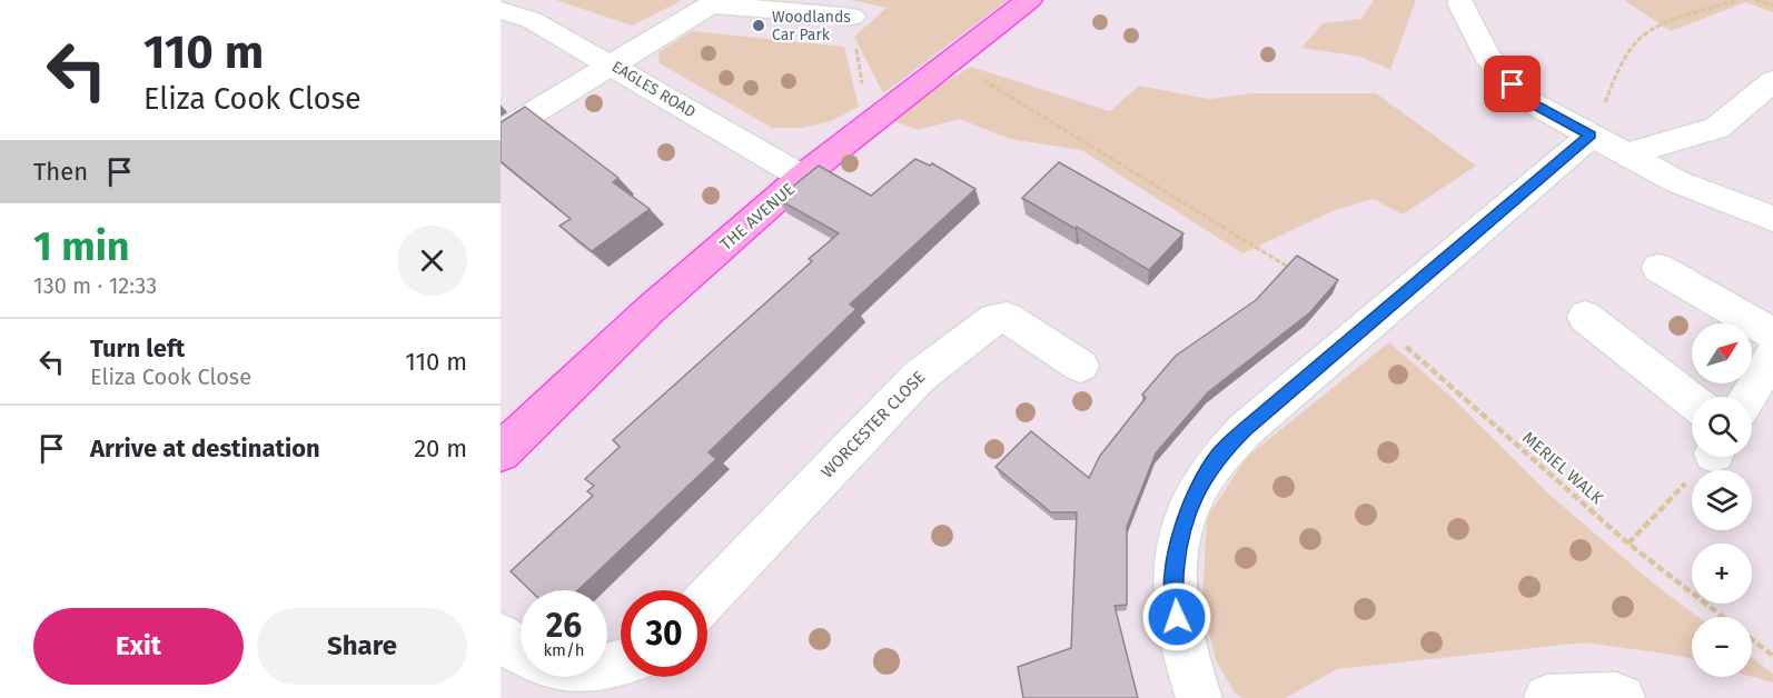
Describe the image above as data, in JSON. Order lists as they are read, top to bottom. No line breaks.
{"streets":{"main road":["THE AVENUE"],"street":["EAGLES ROAD","WORCESTER CLOSE"],"path":["MERIEL WALK"]},"crossings":[["EAGLES ROAD","THE AVENUE"]],"places":["Woodlands Car Park"],"north":"top right","page":{"turn":["110 m","Eliza Cook Close"],"then":"Then","heading":["1 min","130 m · 12:33"],"list":[{"name":"Turn left","note":"Eliza Cook Close","value":"110 m"},{"name":"Arrive at destination","value":"20 m"}],"map_buttons":["+","−"],"speed":"26 km/h","limit":"30","buttons":["Exit","Share"]}}
